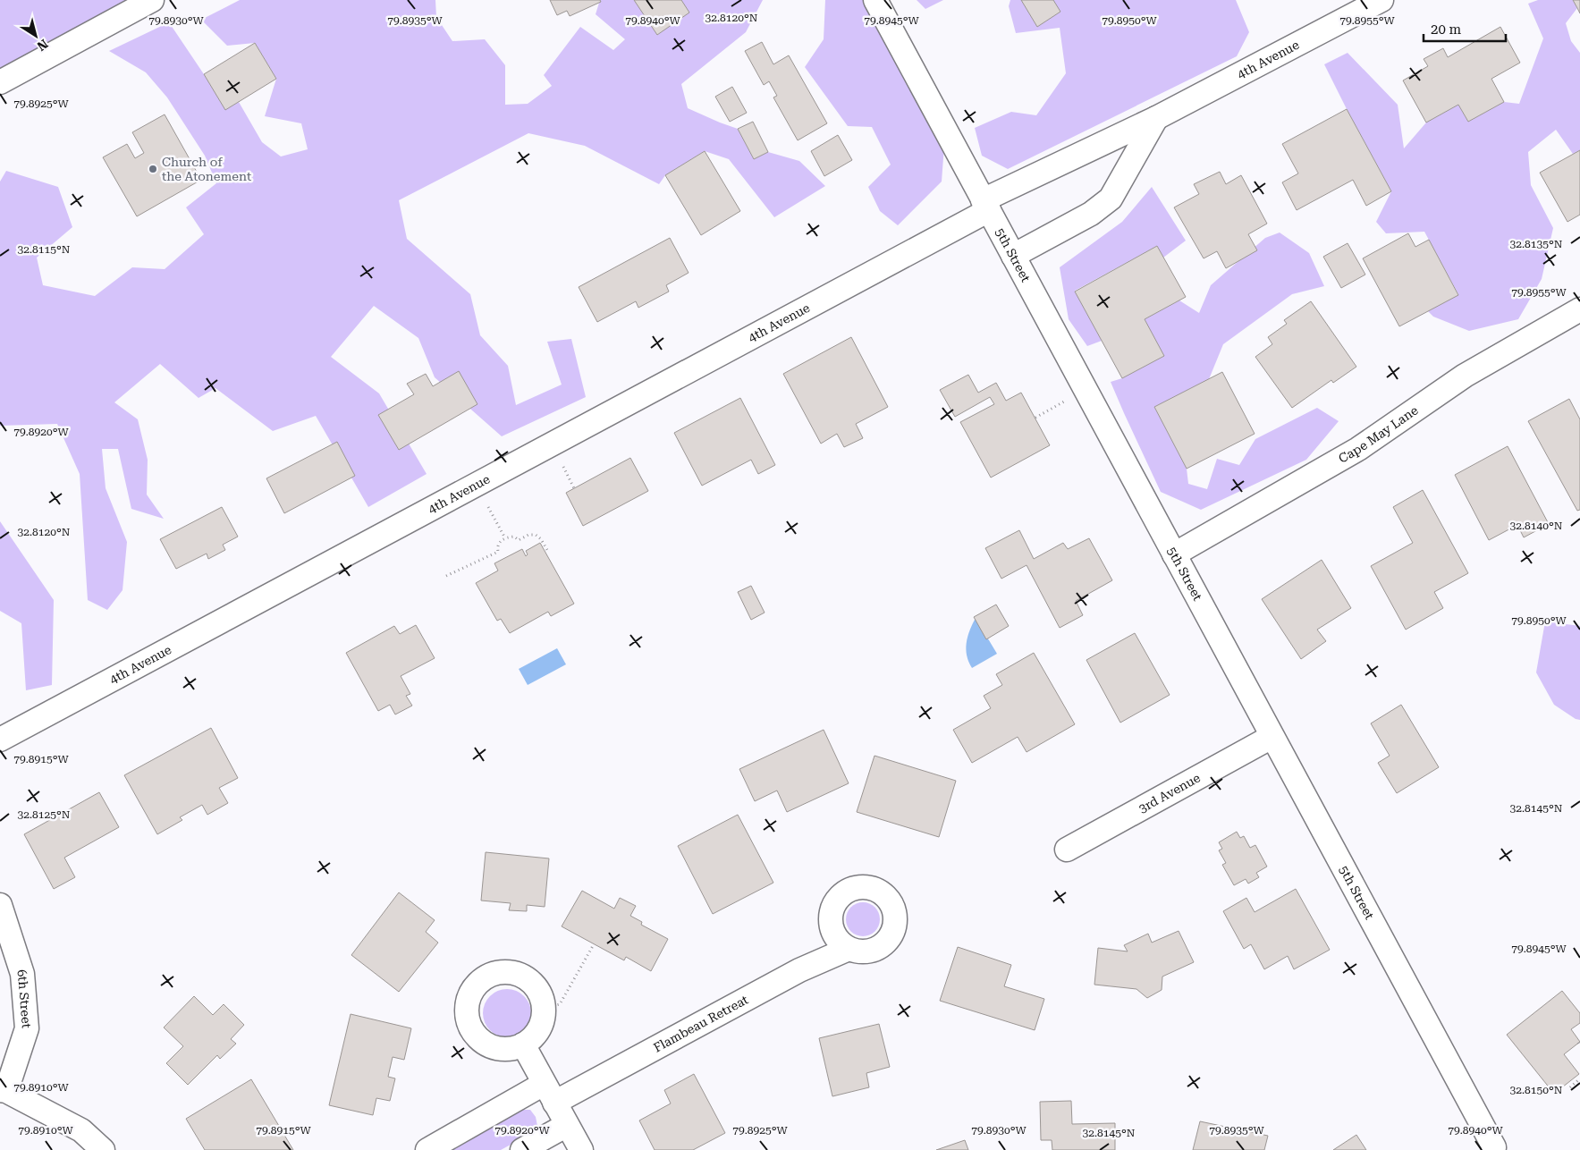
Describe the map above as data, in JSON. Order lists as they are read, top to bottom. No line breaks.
{"streets":{"street":["4th Avenue","5th Street","Cape May Lane","3rd Avenue","6th Street","Flambeau Retreat"]},"crossings":[["4th Avenue","5th Street"],["5th Street","Cape May Lane"],["5th Street","3rd Avenue"]],"places":["Church of the Atonement"],"scale_bar":"20 m","north":"bottom right","coordinates":["32.8120°N","79.8930°W","79.8935°W","79.8940°W","79.8945°W","79.8950°W","79.8955°W","79.8925°W","32.8135°N","32.8115°N","79.8920°W","32.8140°N","79.8915°W","32.8145°N","32.8125°N","79.8910°W","32.8150°N"]}
